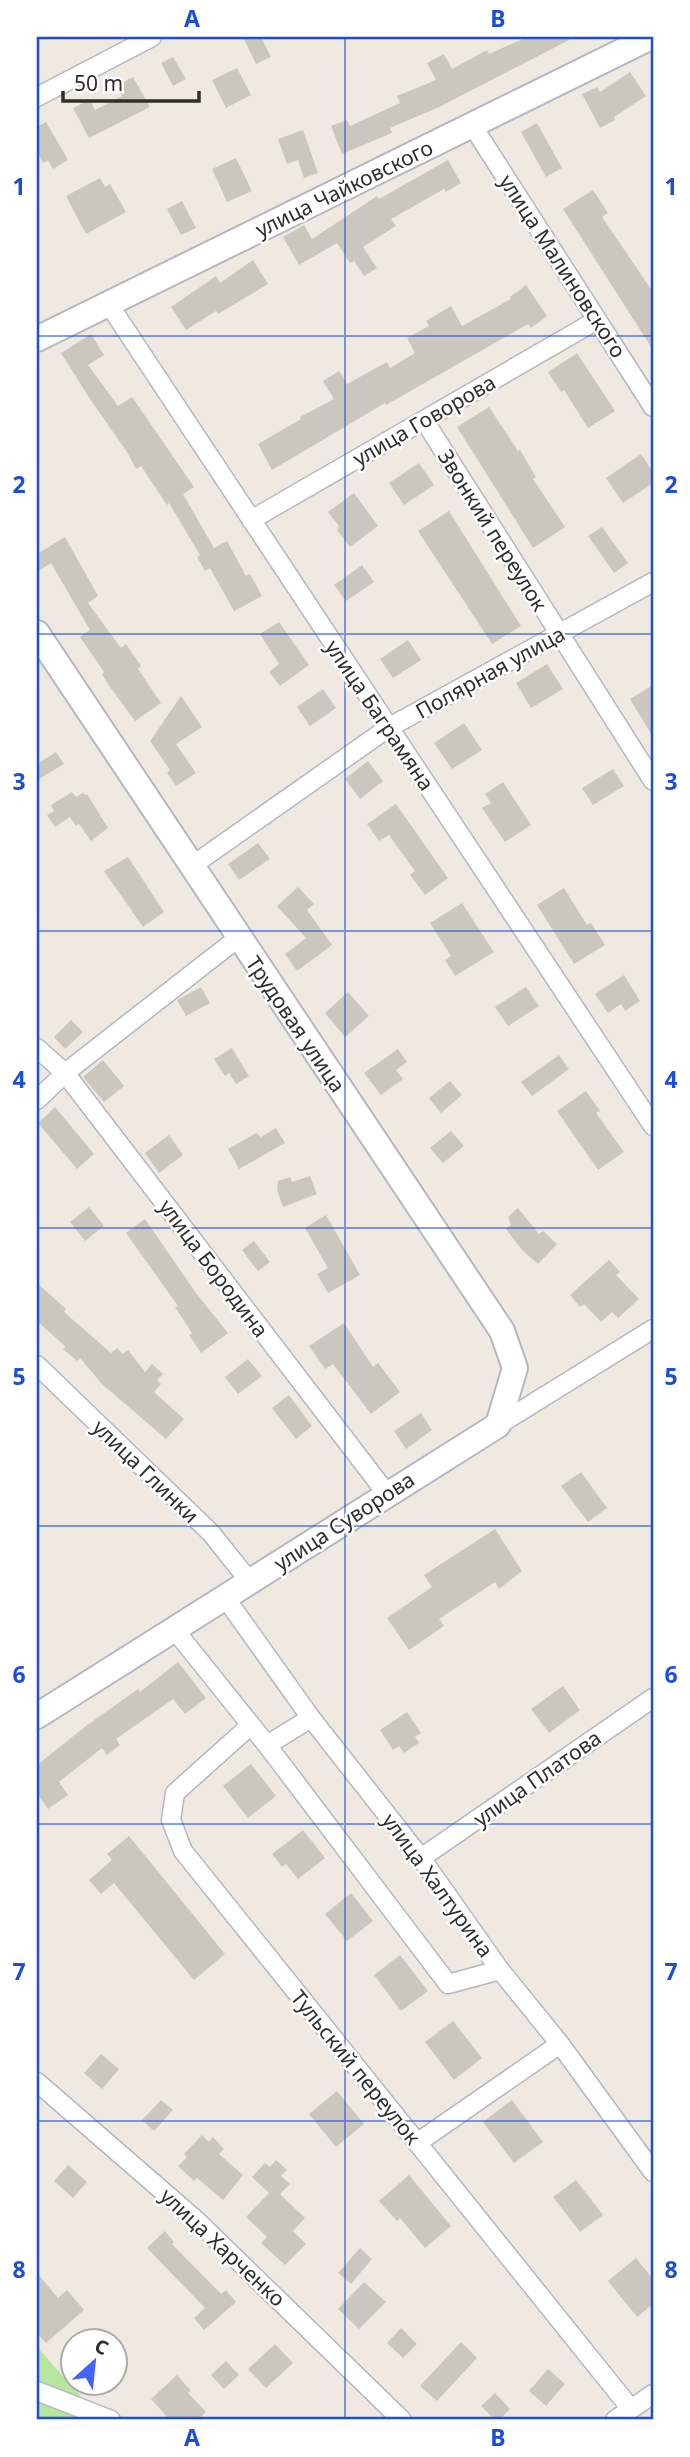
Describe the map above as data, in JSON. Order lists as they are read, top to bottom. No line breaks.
{"streets":{"main road":["улица Чайковского","Трудовая улица","улица Суворова"],"street":["улица Малиновского","улица Говорова","Звонкий переулок","Полярная улица","улица Баграмяна","улица Бородина","улица Глинки","улица Платова","улица Халтурина","Тульский переулок","улица Харченко"]},"crossings":[["улица Чайковского","улица Малиновского"],["улица Чайковского","улица Баграмяна"],["улица Малиновского","улица Говорова"],["улица Говорова","Звонкий переулок"],["улица Говорова","улица Баграмяна"],["Звонкий переулок","Полярная улица"],["Полярная улица","улица Баграмяна"],["Полярная улица","Трудовая улица"],["Трудовая улица","улица Суворова"],["улица Бородина","улица Суворова"],["улица Глинки","улица Суворова"],["улица Суворова","улица Халтурина"],["улица Платова","улица Халтурина"]],"scale_bar":"50 m","north":"top right","grid":{"columns":["A","B"],"rows":["1","2","3","4","5","6","7","8"]}}
